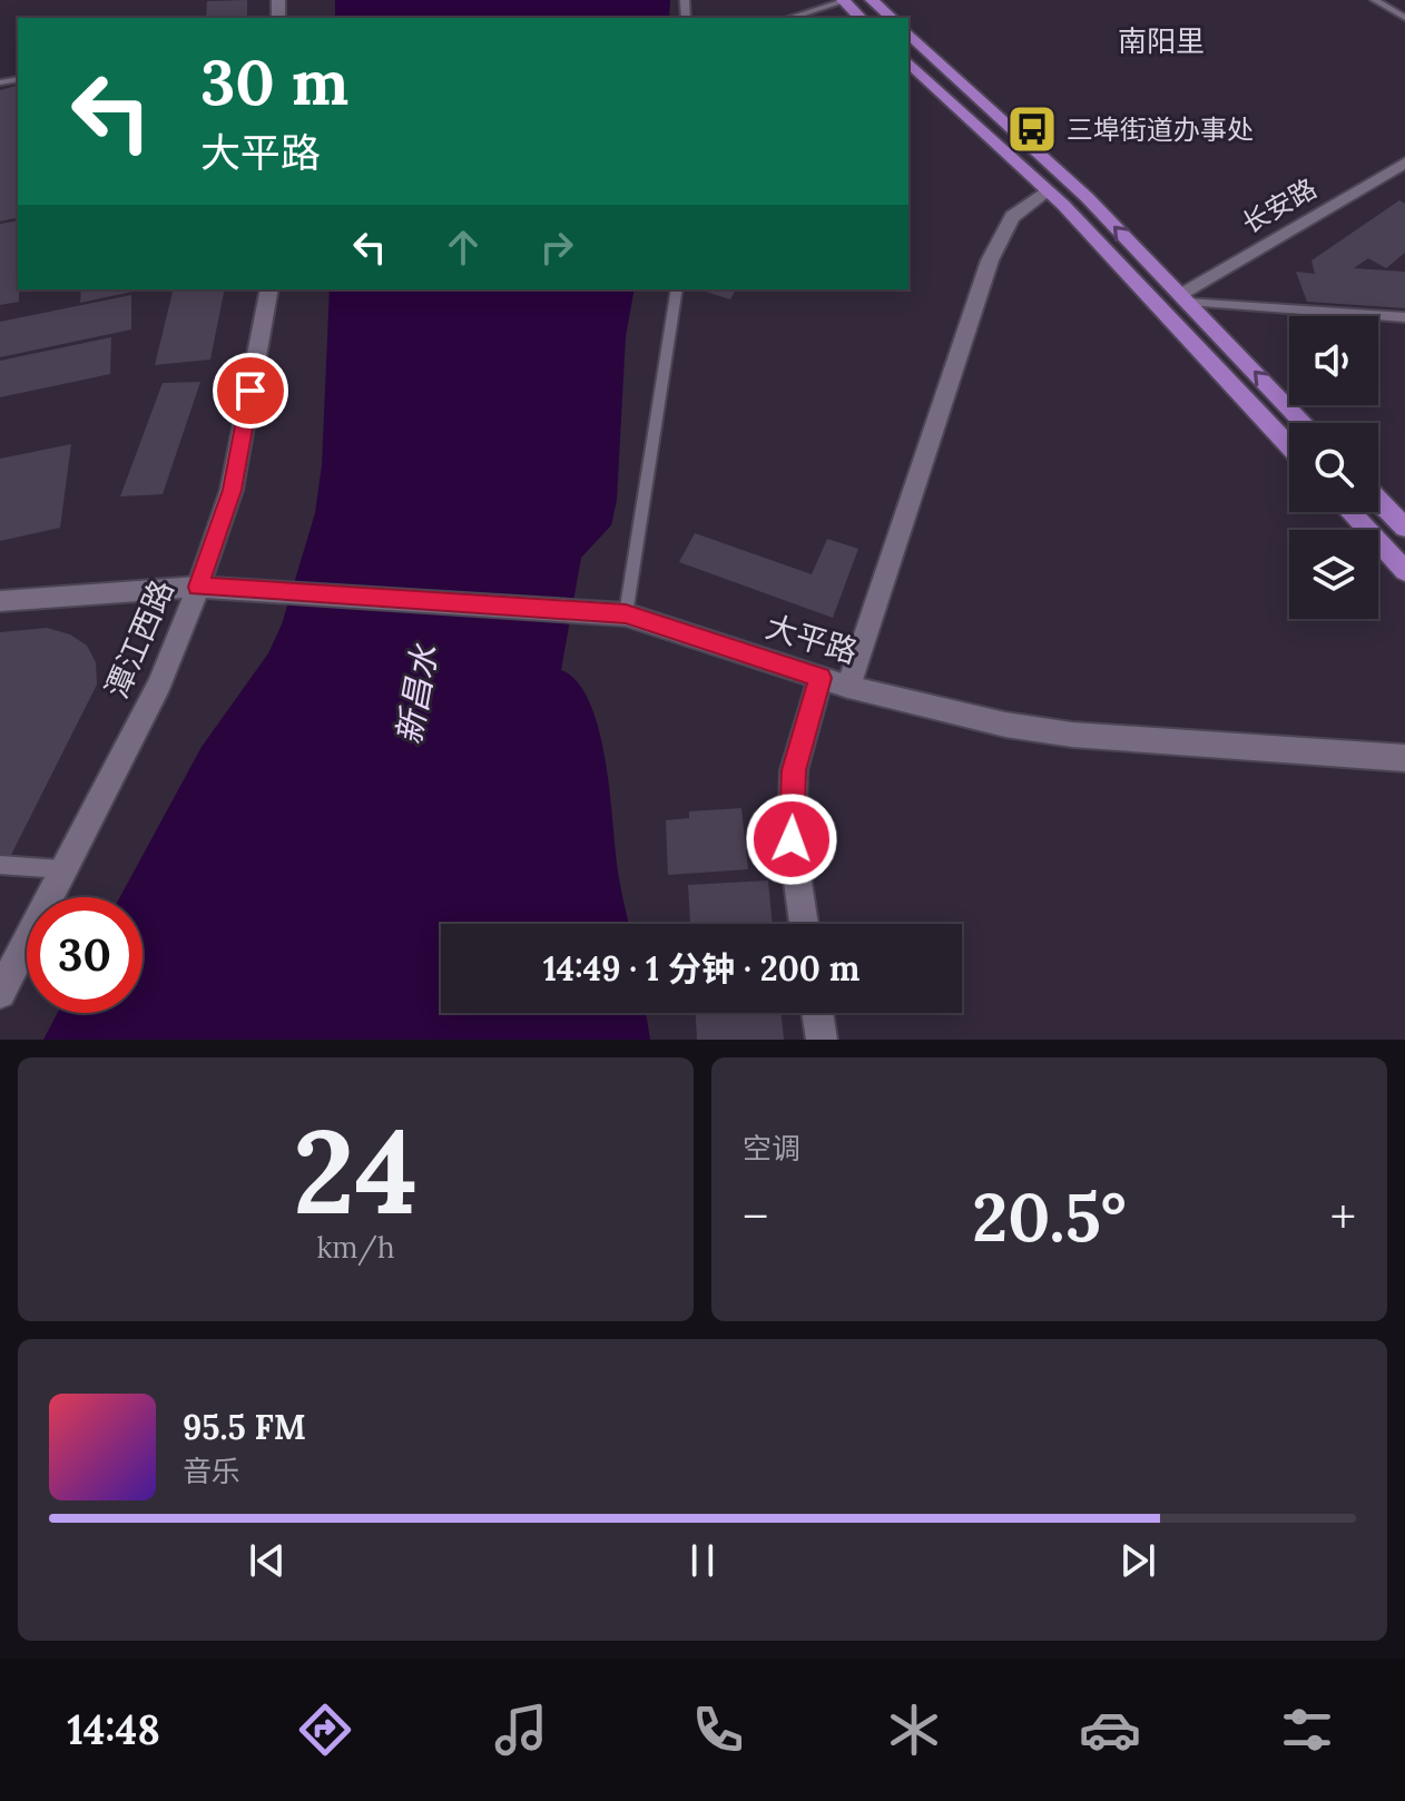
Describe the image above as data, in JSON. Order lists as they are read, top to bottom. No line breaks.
{"streets":{"street":["长安路","潭江西路","大平路"]},"crossings":[["潭江西路","大平路"]],"districts":["南阳里"],"water":["新昌水"],"places":{"bus stop":["三埠街道办事处"]},"page":{"turn":["30 m","大平路"],"limit":"30","trip":"14:49 · 1 分钟 · 200 m","tile":[["24","km/h"],"空调"],"heat":["−","20.5°","+"],"song":["95.5 FM","音乐"],"tabs":"14:48"}}
